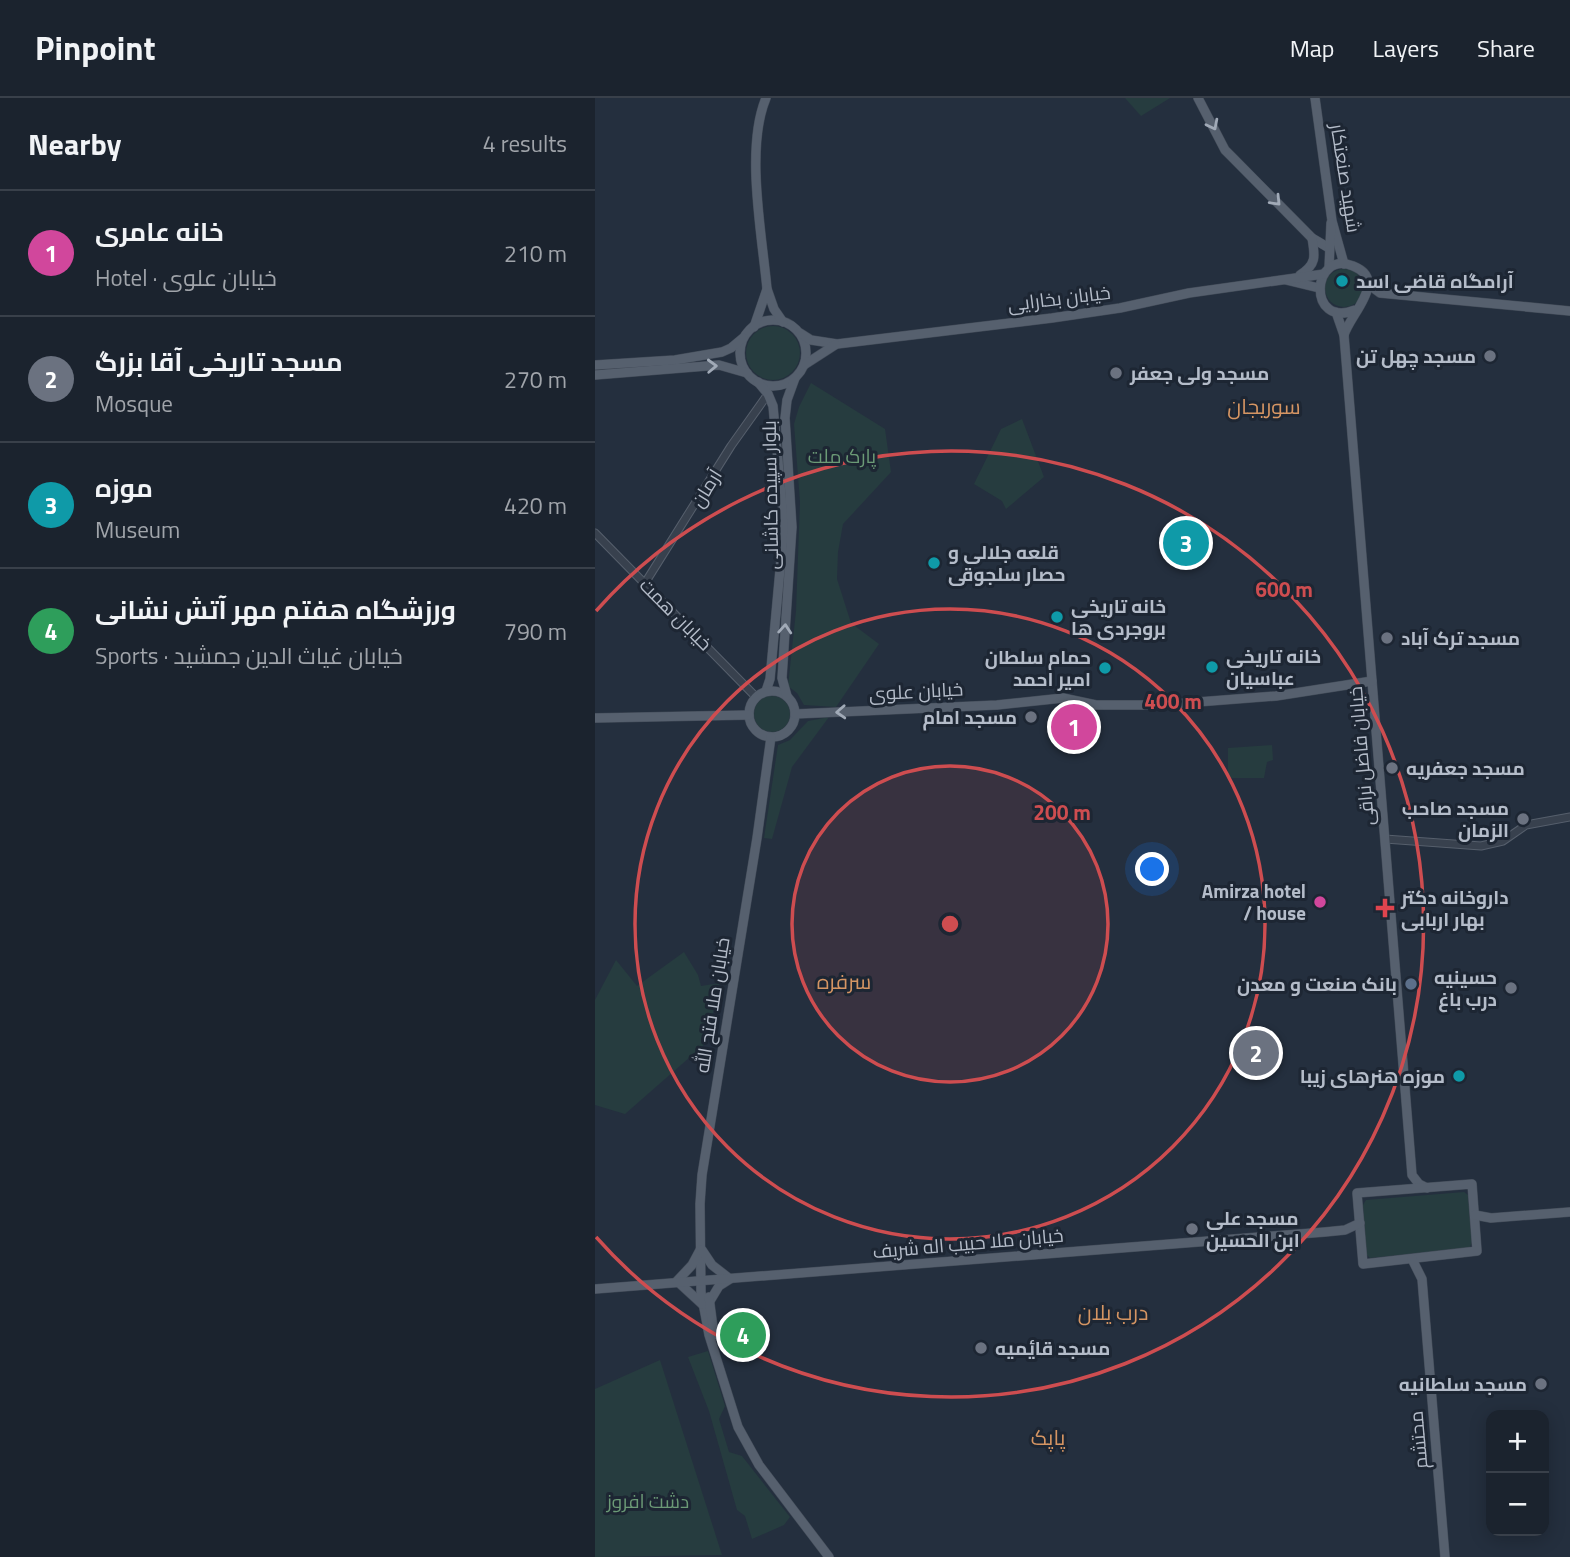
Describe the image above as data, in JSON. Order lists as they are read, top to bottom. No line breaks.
{"streets":{"main road":["شهید صنعتکار","خیابان بخارایی","بلوار سپیده کاشانی","خیابان علوی","خیابان فاضل نراقی","خیابان ملا فتح الله","خیابان ملا حبیب اله شریف","محتشم"],"street":["آرمان","خیابان همت"]},"crossings":[["شهید صنعتکار","خیابان بخارایی"],["خیابان بخارایی","بلوار سپیده کاشانی"],["آرمان","بلوار سپیده کاشانی"],["آرمان","خیابان همت"],["بلوار سپیده کاشانی","خیابان همت"],["بلوار سپیده کاشانی","خیابان علوی"],["بلوار سپیده کاشانی","خیابان ملا فتح الله"],["خیابان همت","خیابان علوی"],["خیابان همت","خیابان ملا فتح الله"],["خیابان علوی","خیابان فاضل نراقی"],["خیابان علوی","خیابان ملا فتح الله"],["خیابان ملا فتح الله","خیابان ملا حبیب اله شریف"]],"one_way":["خیابان علوی"],"districts":["سوریجان","سرفره","درب یلان","پاپک"],"parks":["پارک ملت","دشت افروز"],"places":{"other":["آرامگاه قاضی اسد","مسجد چهل تن","مسجد ولی جعفر","قلعه جلالی و حصار سلجوقی","خانه تاریخی بروجردی ها","مسجد ترک آباد","خانه تاریخی عباسیان","حمام سلطان امیر احمد","مسجد امام","مسجد جعفریه","مسجد صاحب الزمان","Amirza hotel / house","بانک صنعت و معدن","حسینیه درب باغ","موزه هنرهای زیبا","مسجد علی ابن الحسین","مسجد قایٔمیه","مسجد سلطانیه"],"health":["داروخانه دکتر بهار اربابی"]},"page":{"header":"Pinpoint","nav":["Map","Layers","Share"],"heading":["Nearby","4 results"],"list":[{"mark":"1","name":"خانه عامری","note":"Hotel · خیابان علوی","value":"210 m"},{"mark":"2","name":"مسجد تاریخی آقا بزرگ","note":"Mosque","value":"270 m"},{"mark":"3","name":"موزه","note":"Museum","value":"420 m"},{"mark":"4","name":"ورزشگاه هفتم مهر آتش نشانی","note":"Sports · خیابان غیاث الدین جمشید","value":"790 m"}],"pins":["3","1","2","4"],"map_buttons":["+","−"]},"rings":["600 m","400 m","200 m"]}
